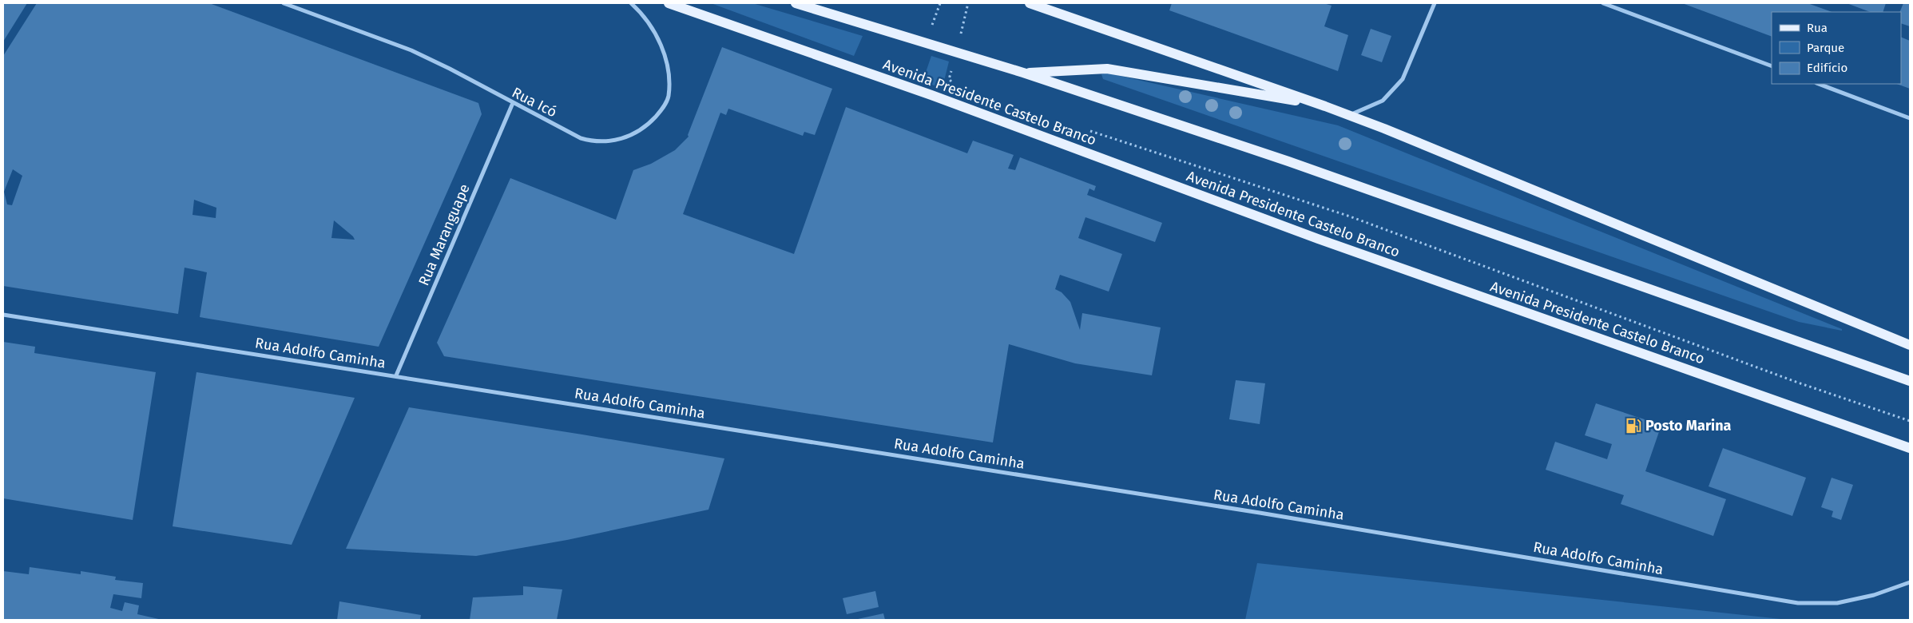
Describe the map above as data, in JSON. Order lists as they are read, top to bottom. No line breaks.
{"streets":{"main road":["Avenida Presidente Castelo Branco"],"street":["Rua Icó","Rua Maranguape","Rua Adolfo Caminha"]},"crossings":[["Rua Icó","Rua Maranguape"],["Rua Maranguape","Rua Adolfo Caminha"]],"places":{"fuel station":["Posto Marina"]},"legend":["Rua","Parque","Edifício"]}
